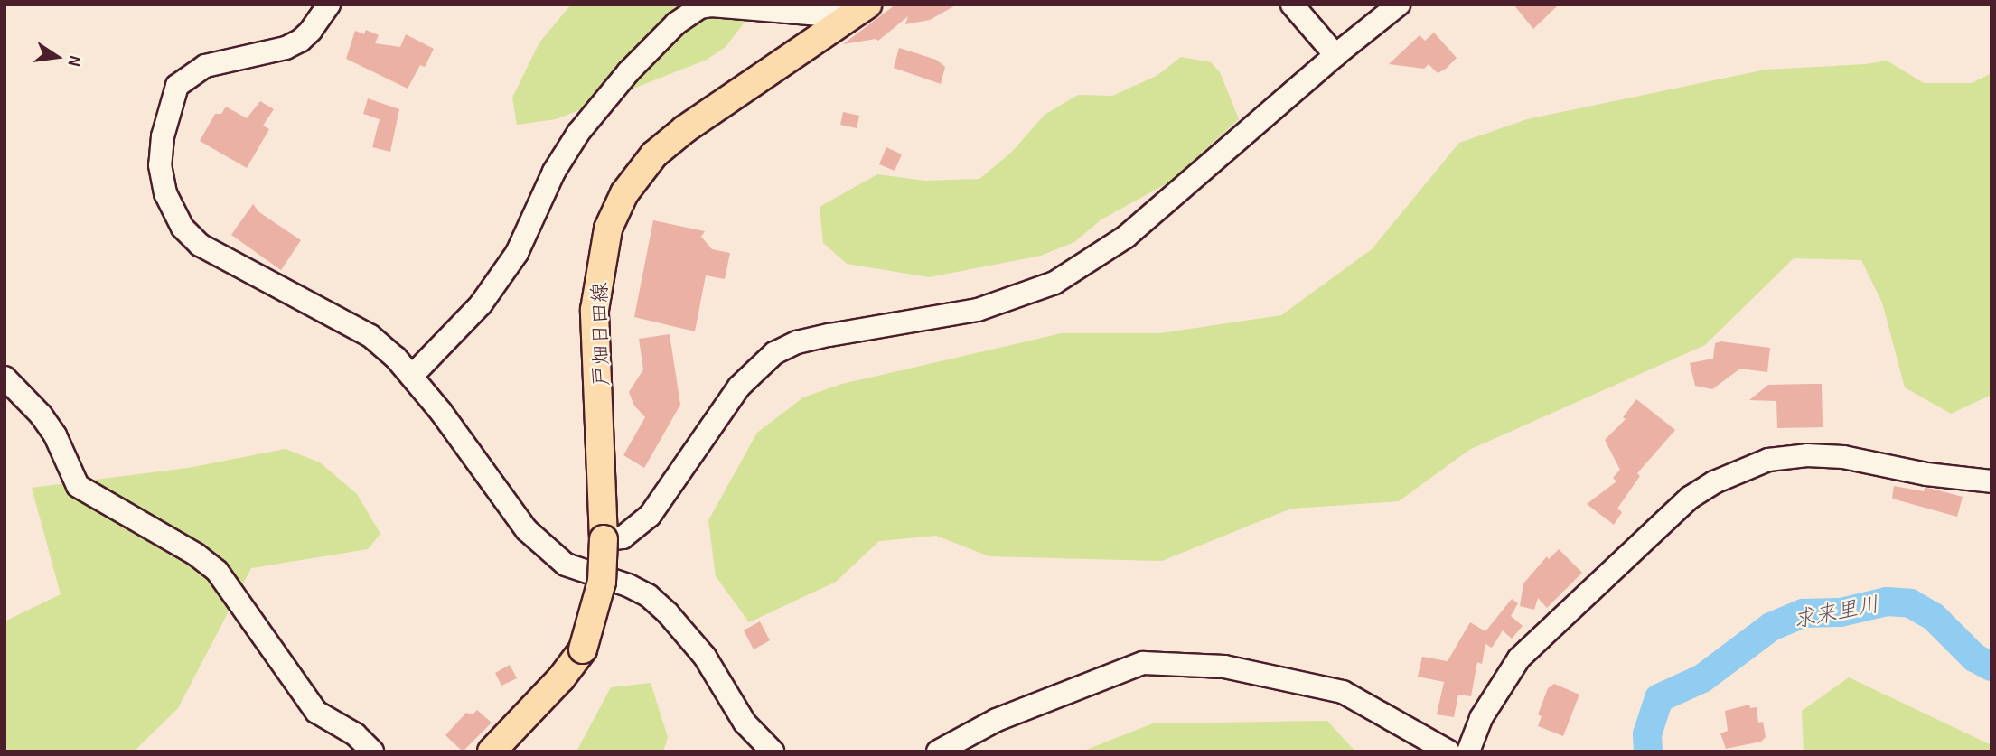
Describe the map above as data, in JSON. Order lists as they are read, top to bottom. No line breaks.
{"streets":{"main road":["戸畑日田線"]},"water":["求来里川"],"north":"right"}
